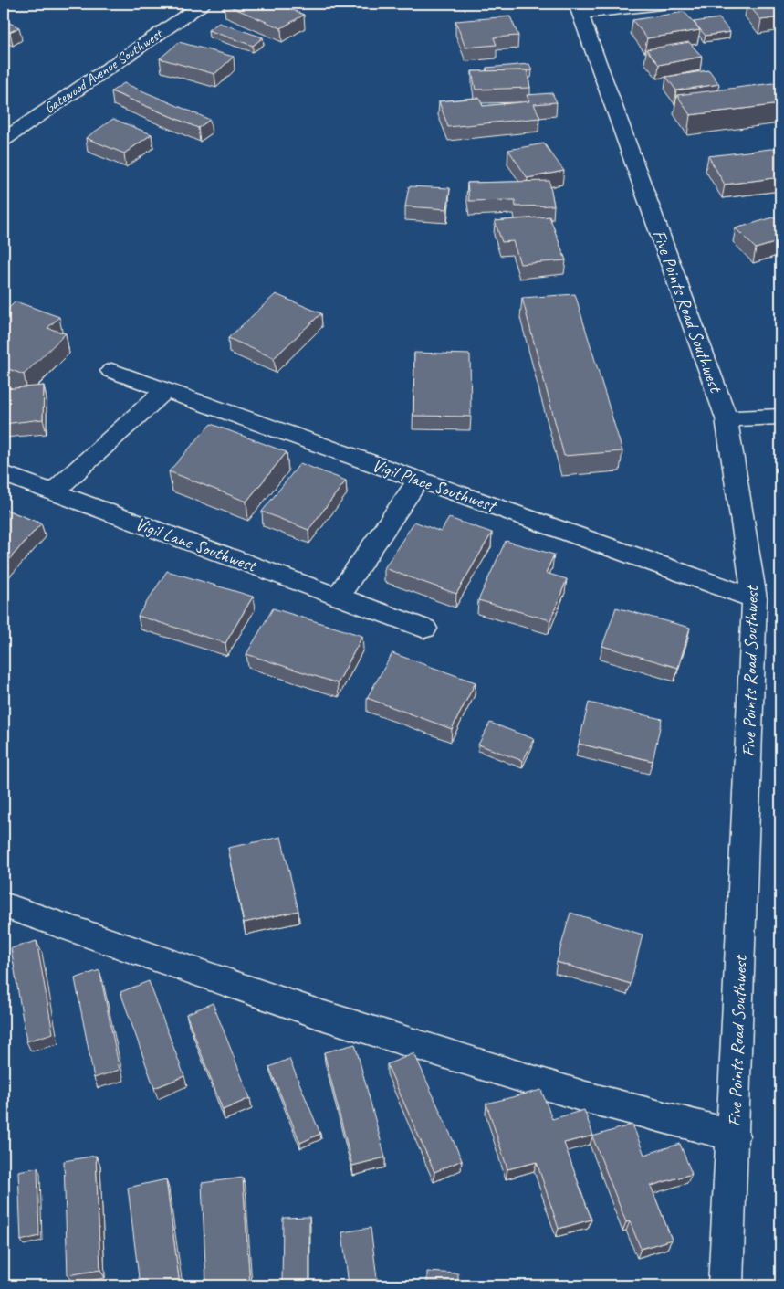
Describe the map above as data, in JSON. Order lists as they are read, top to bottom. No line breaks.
{"streets":{"street":["Gatewood Avenue Southwest","Five Points Road Southwest","Vigil Place Southwest","Vigil Lane Southwest"]},"crossings":[["Five Points Road Southwest","Vigil Place Southwest"]]}
